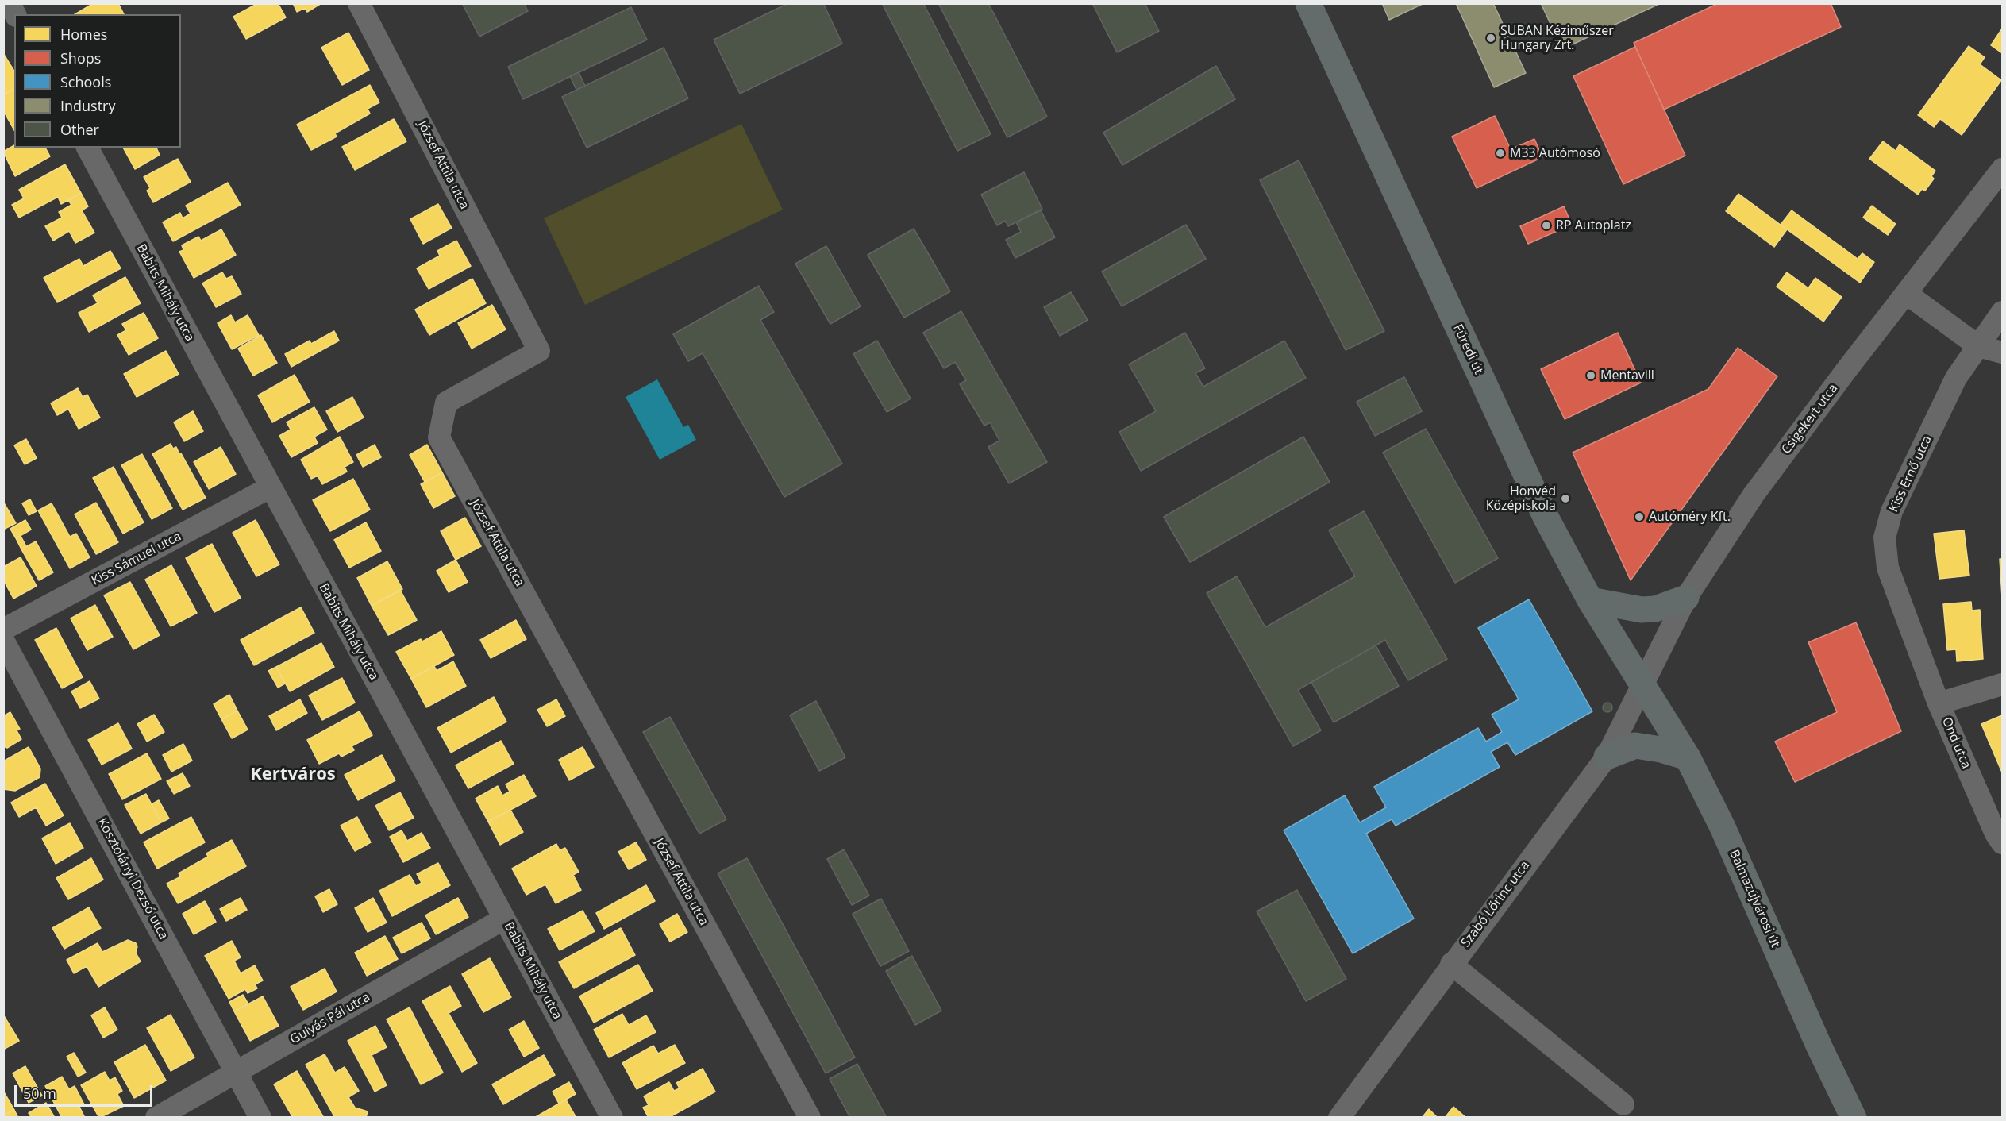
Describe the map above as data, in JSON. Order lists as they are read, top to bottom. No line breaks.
{"streets":{"main road":["Füredi út","Balmazújvárosi út"],"street":["József Attila utca","Babits Mihály utca","Csigekert utca","Kiss Ernő utca","Kiss Sámuel utca","Ond utca","Kosztolányi Dezső utca","Szabó Lőrinc utca","Gulyás Pál utca"]},"crossings":[["Babits Mihály utca","Kiss Sámuel utca"],["Babits Mihály utca","Gulyás Pál utca"],["Füredi út","Csigekert utca"],["Füredi út","Balmazújvárosi út"],["Füredi út","Szabó Lőrinc utca"],["Csigekert utca","Balmazújvárosi út"],["Csigekert utca","Szabó Lőrinc utca"],["Kiss Ernő utca","Ond utca"],["Kosztolányi Dezső utca","Gulyás Pál utca"],["Balmazújvárosi út","Szabó Lőrinc utca"]],"districts":["Kertváros"],"places":["SUBAN Kéziműszer Hungary Zrt.","M33 Autómosó","RP Autoplatz","Mentavill","Honvéd Középiskola","Autóméry Kft."],"legend":["Homes","Shops","Schools","Industry","Other"],"scale_bar":"50 m"}
